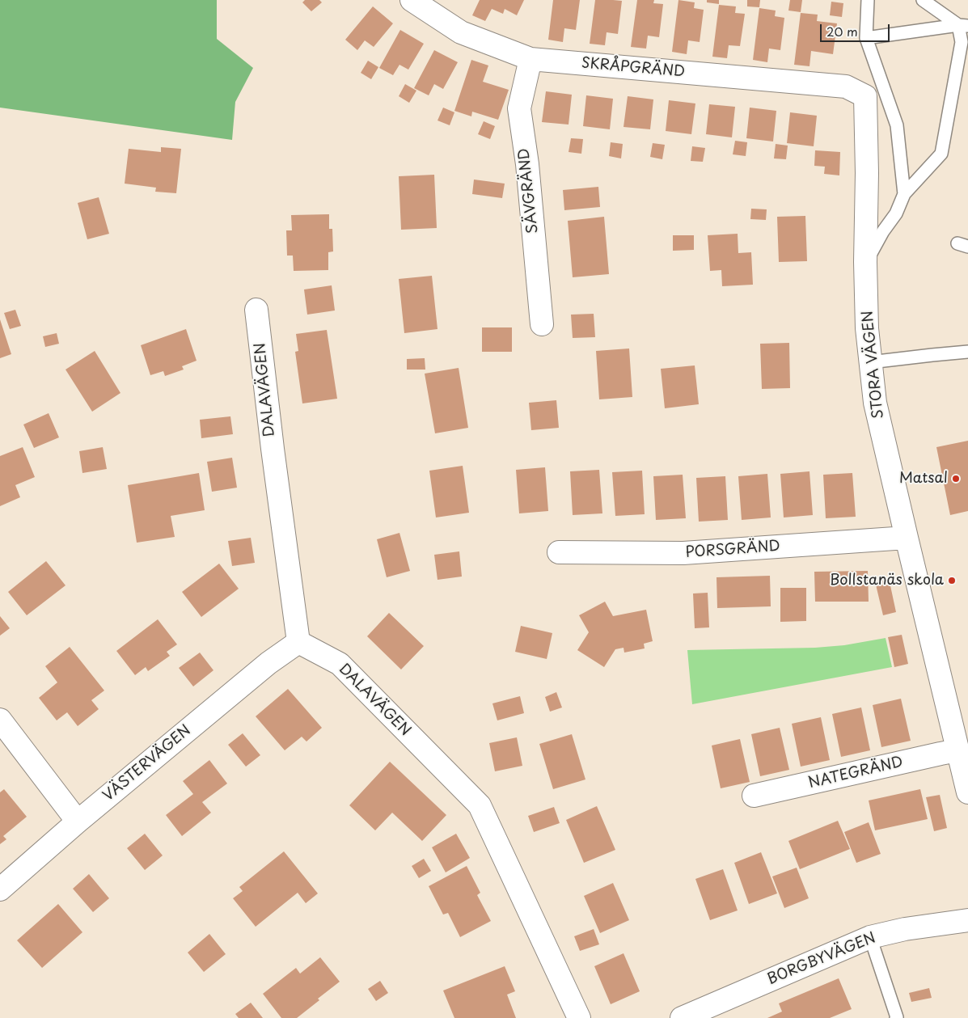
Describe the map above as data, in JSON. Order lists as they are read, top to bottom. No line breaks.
{"streets":{"street":["SKRÅPGRÄND","SÄVGRÄND","STORA VÄGEN","DALAVÄGEN","PORSGRÄND","VÄSTERVÄGEN","NATEGRÄND","BORGBYVÄGEN"]},"crossings":[["SKRÅPGRÄND","SÄVGRÄND"],["SKRÅPGRÄND","STORA VÄGEN"],["STORA VÄGEN","PORSGRÄND"],["STORA VÄGEN","NATEGRÄND"],["DALAVÄGEN","VÄSTERVÄGEN"]],"places":["Matsal","Bollstanäs skola"],"scale_bar":"20 m"}
